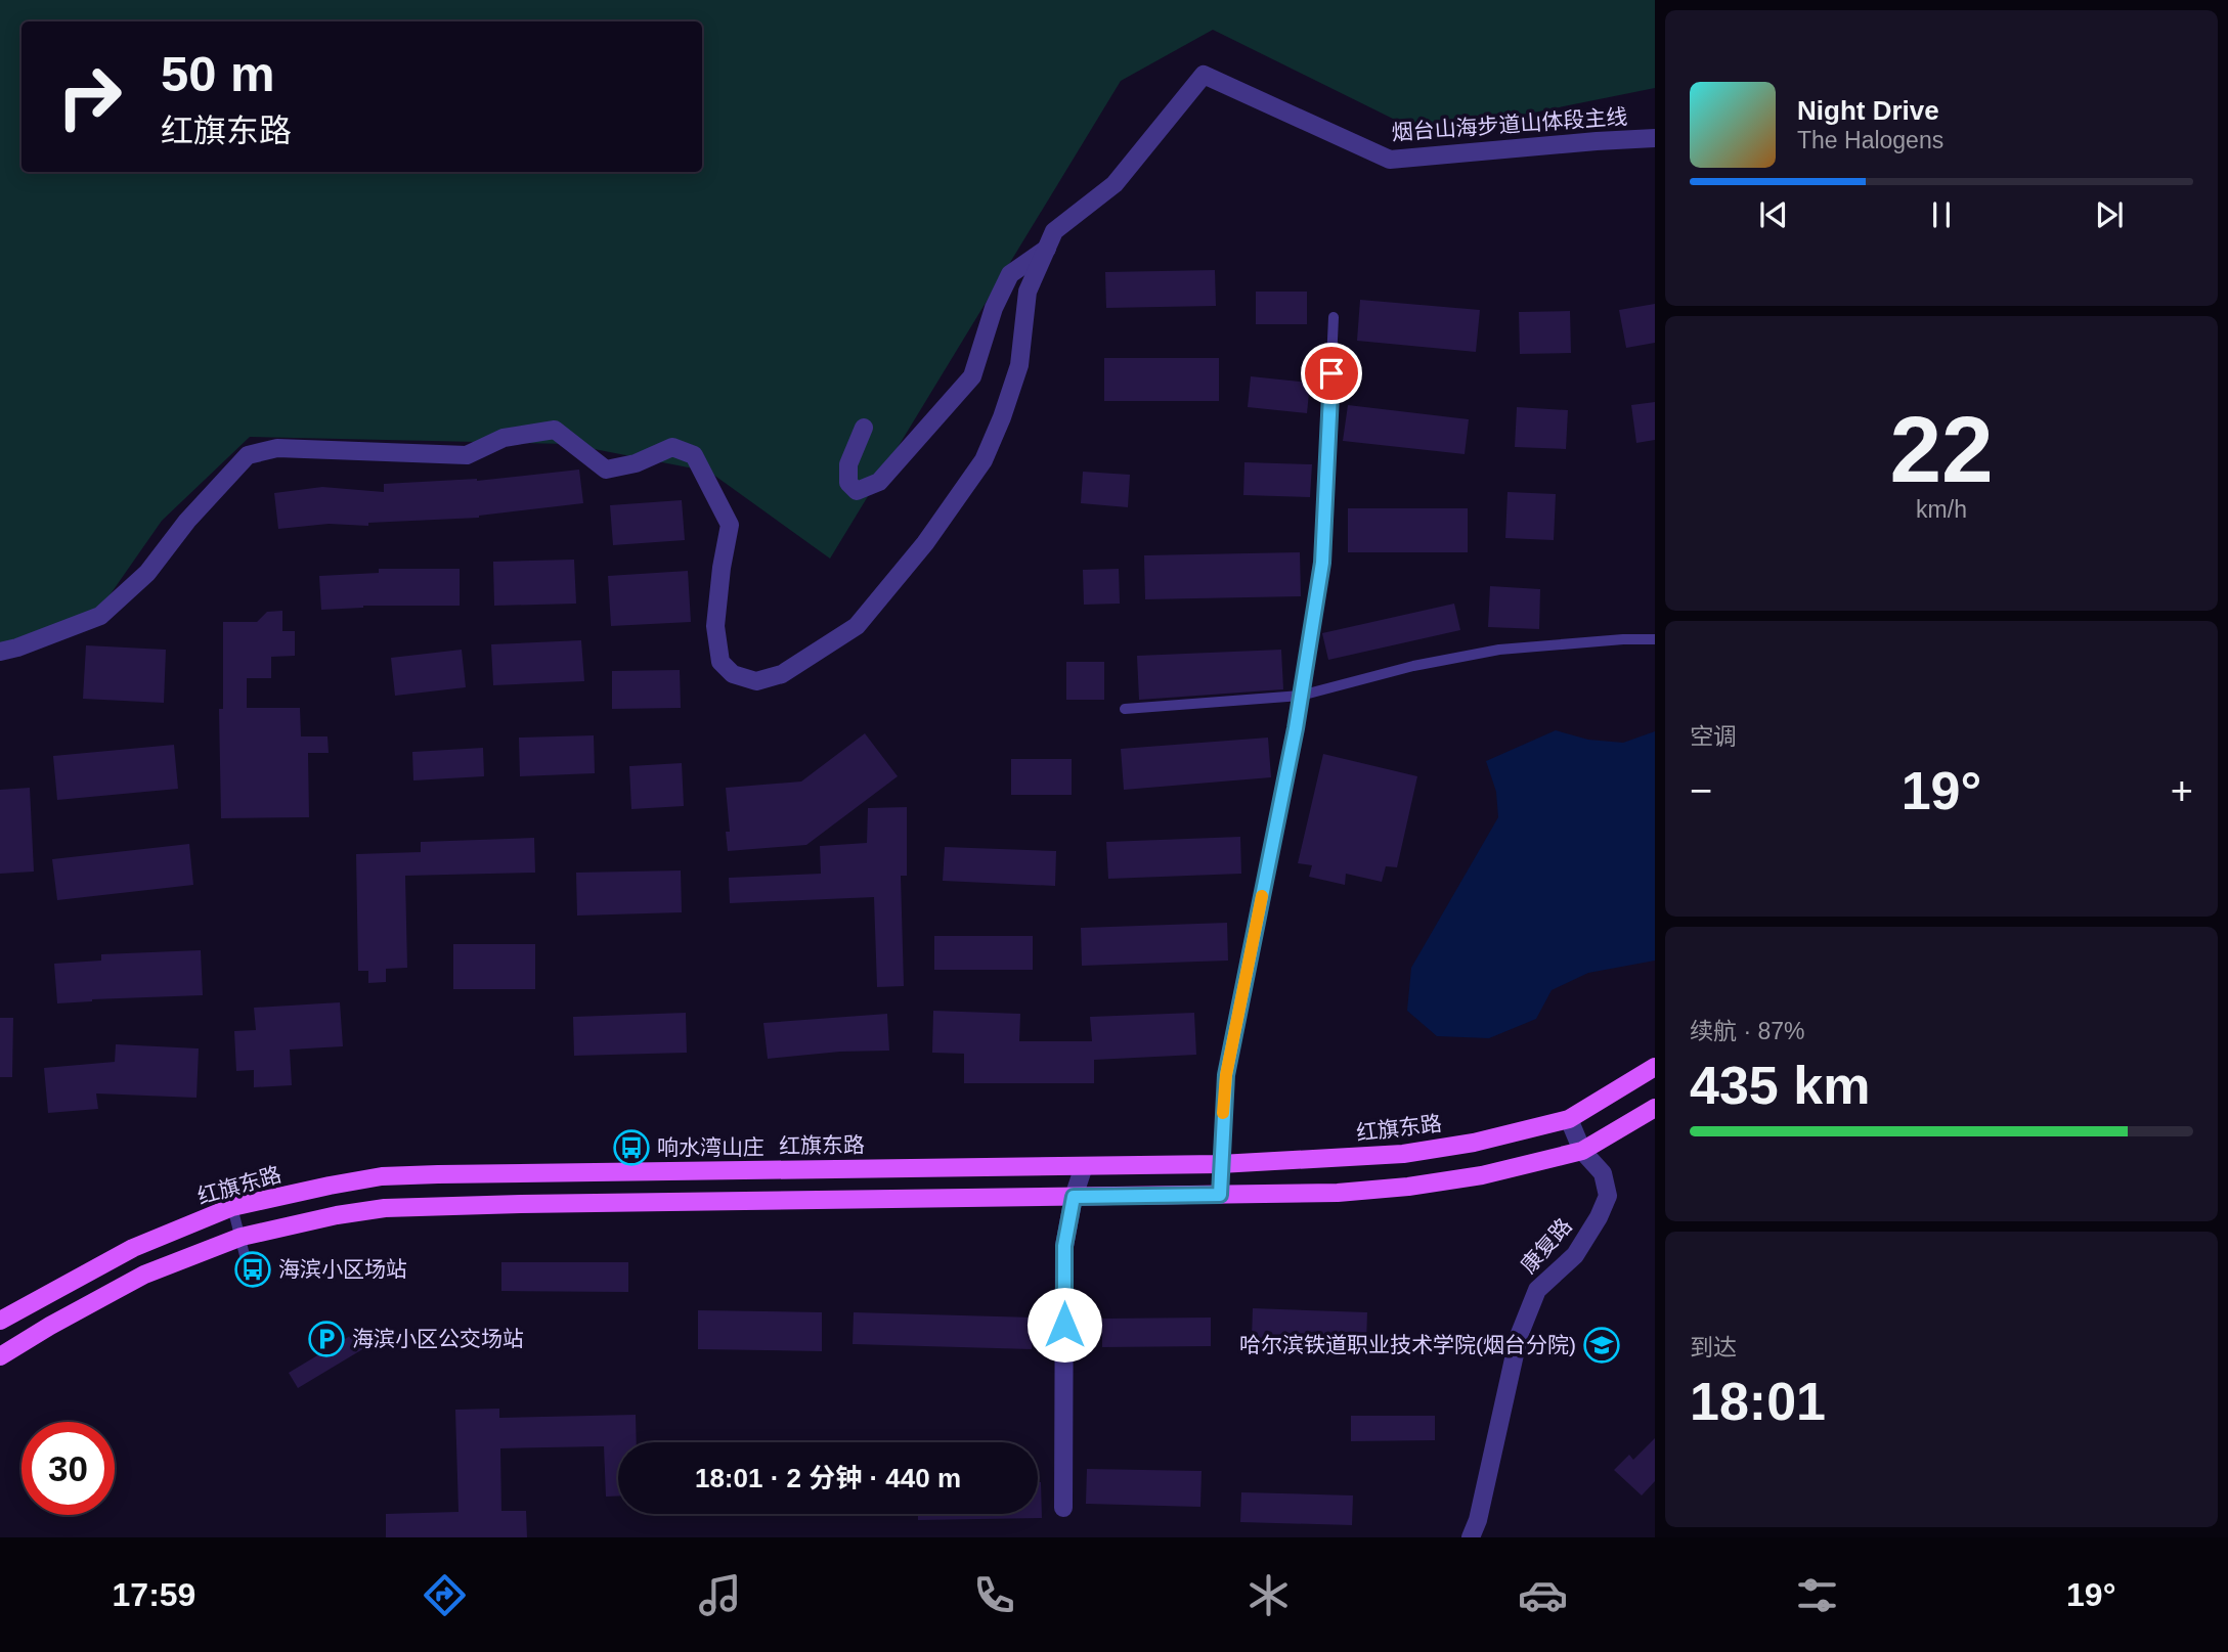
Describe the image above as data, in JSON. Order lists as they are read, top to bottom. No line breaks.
{"streets":{"main road":["红旗东路"],"street":["烟台山海步道山体段主线","康复路"]},"crossings":[["红旗东路","康复路"]],"places":{"bus stop":["响水湾山庄","海滨小区场站"],"parking":["海滨小区公交场站"],"school or university":["哈尔滨铁道职业技术学院(烟台分院)"]},"page":{"turn":["50 m","红旗东路"],"song":["Night Drive","The Halogens"],"tile":[["22","km/h"],"空调",["续航 · 87%","435 km"],["到达","18:01"]],"heat":["−","19°","+"],"limit":"30","trip":"18:01 · 2 分钟 · 440 m","tabs":["17:59","19°"]}}
